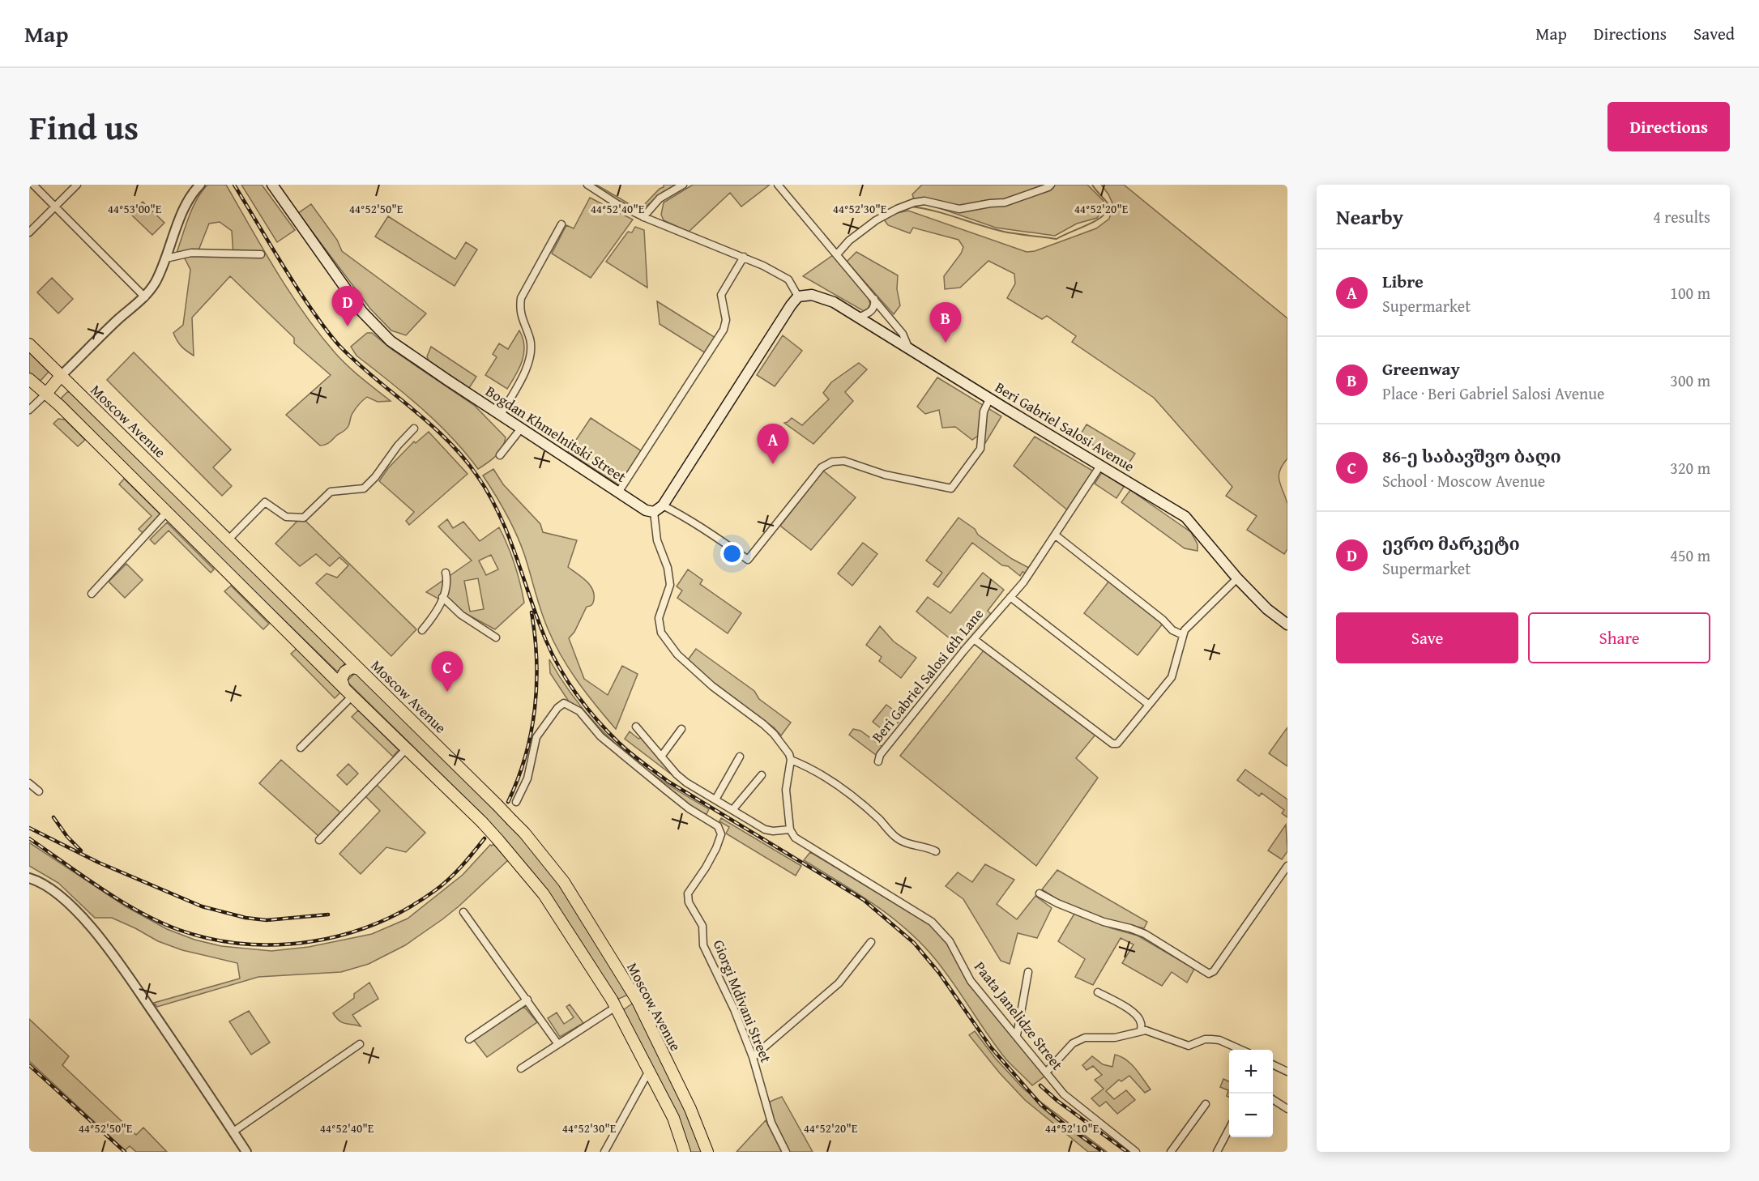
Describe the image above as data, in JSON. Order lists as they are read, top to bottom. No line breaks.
{"streets":{"main road":["Moscow Avenue","Beri Gabriel Salosi Avenue","Bogdan Khmelnitski Street"],"street":["Beri Gabriel Salosi 6th Lane","Giorgi Mdivani Street","Paata Janelidze Street"]},"crossings":[["Beri Gabriel Salosi Avenue","Beri Gabriel Salosi 6th Lane"]],"page":{"header":"Map","nav":["Map","Directions","Saved"],"title":"Find us","buttons":["Directions",["Save","Share"]],"heading":["Nearby","4 results"],"list":[{"mark":"A","name":"Libre","note":"Supermarket","value":"100 m"},{"mark":"B","name":"Greenway","note":"Place · Beri Gabriel Salosi Avenue","value":"300 m"},{"mark":"C","name":"86-ე საბავშვო ბაღი","note":"School · Moscow Avenue","value":"320 m"},{"mark":"D","name":"ევრო მარკეტი","note":"Supermarket","value":"450 m"}],"pins":["D","B","A","C"],"map_buttons":["+","−"]},"coordinates":["44°53'00\"E","44°52'50\"E","44°52'40\"E","44°52'30\"E","44°52'20\"E","44°52'10\"E"]}
